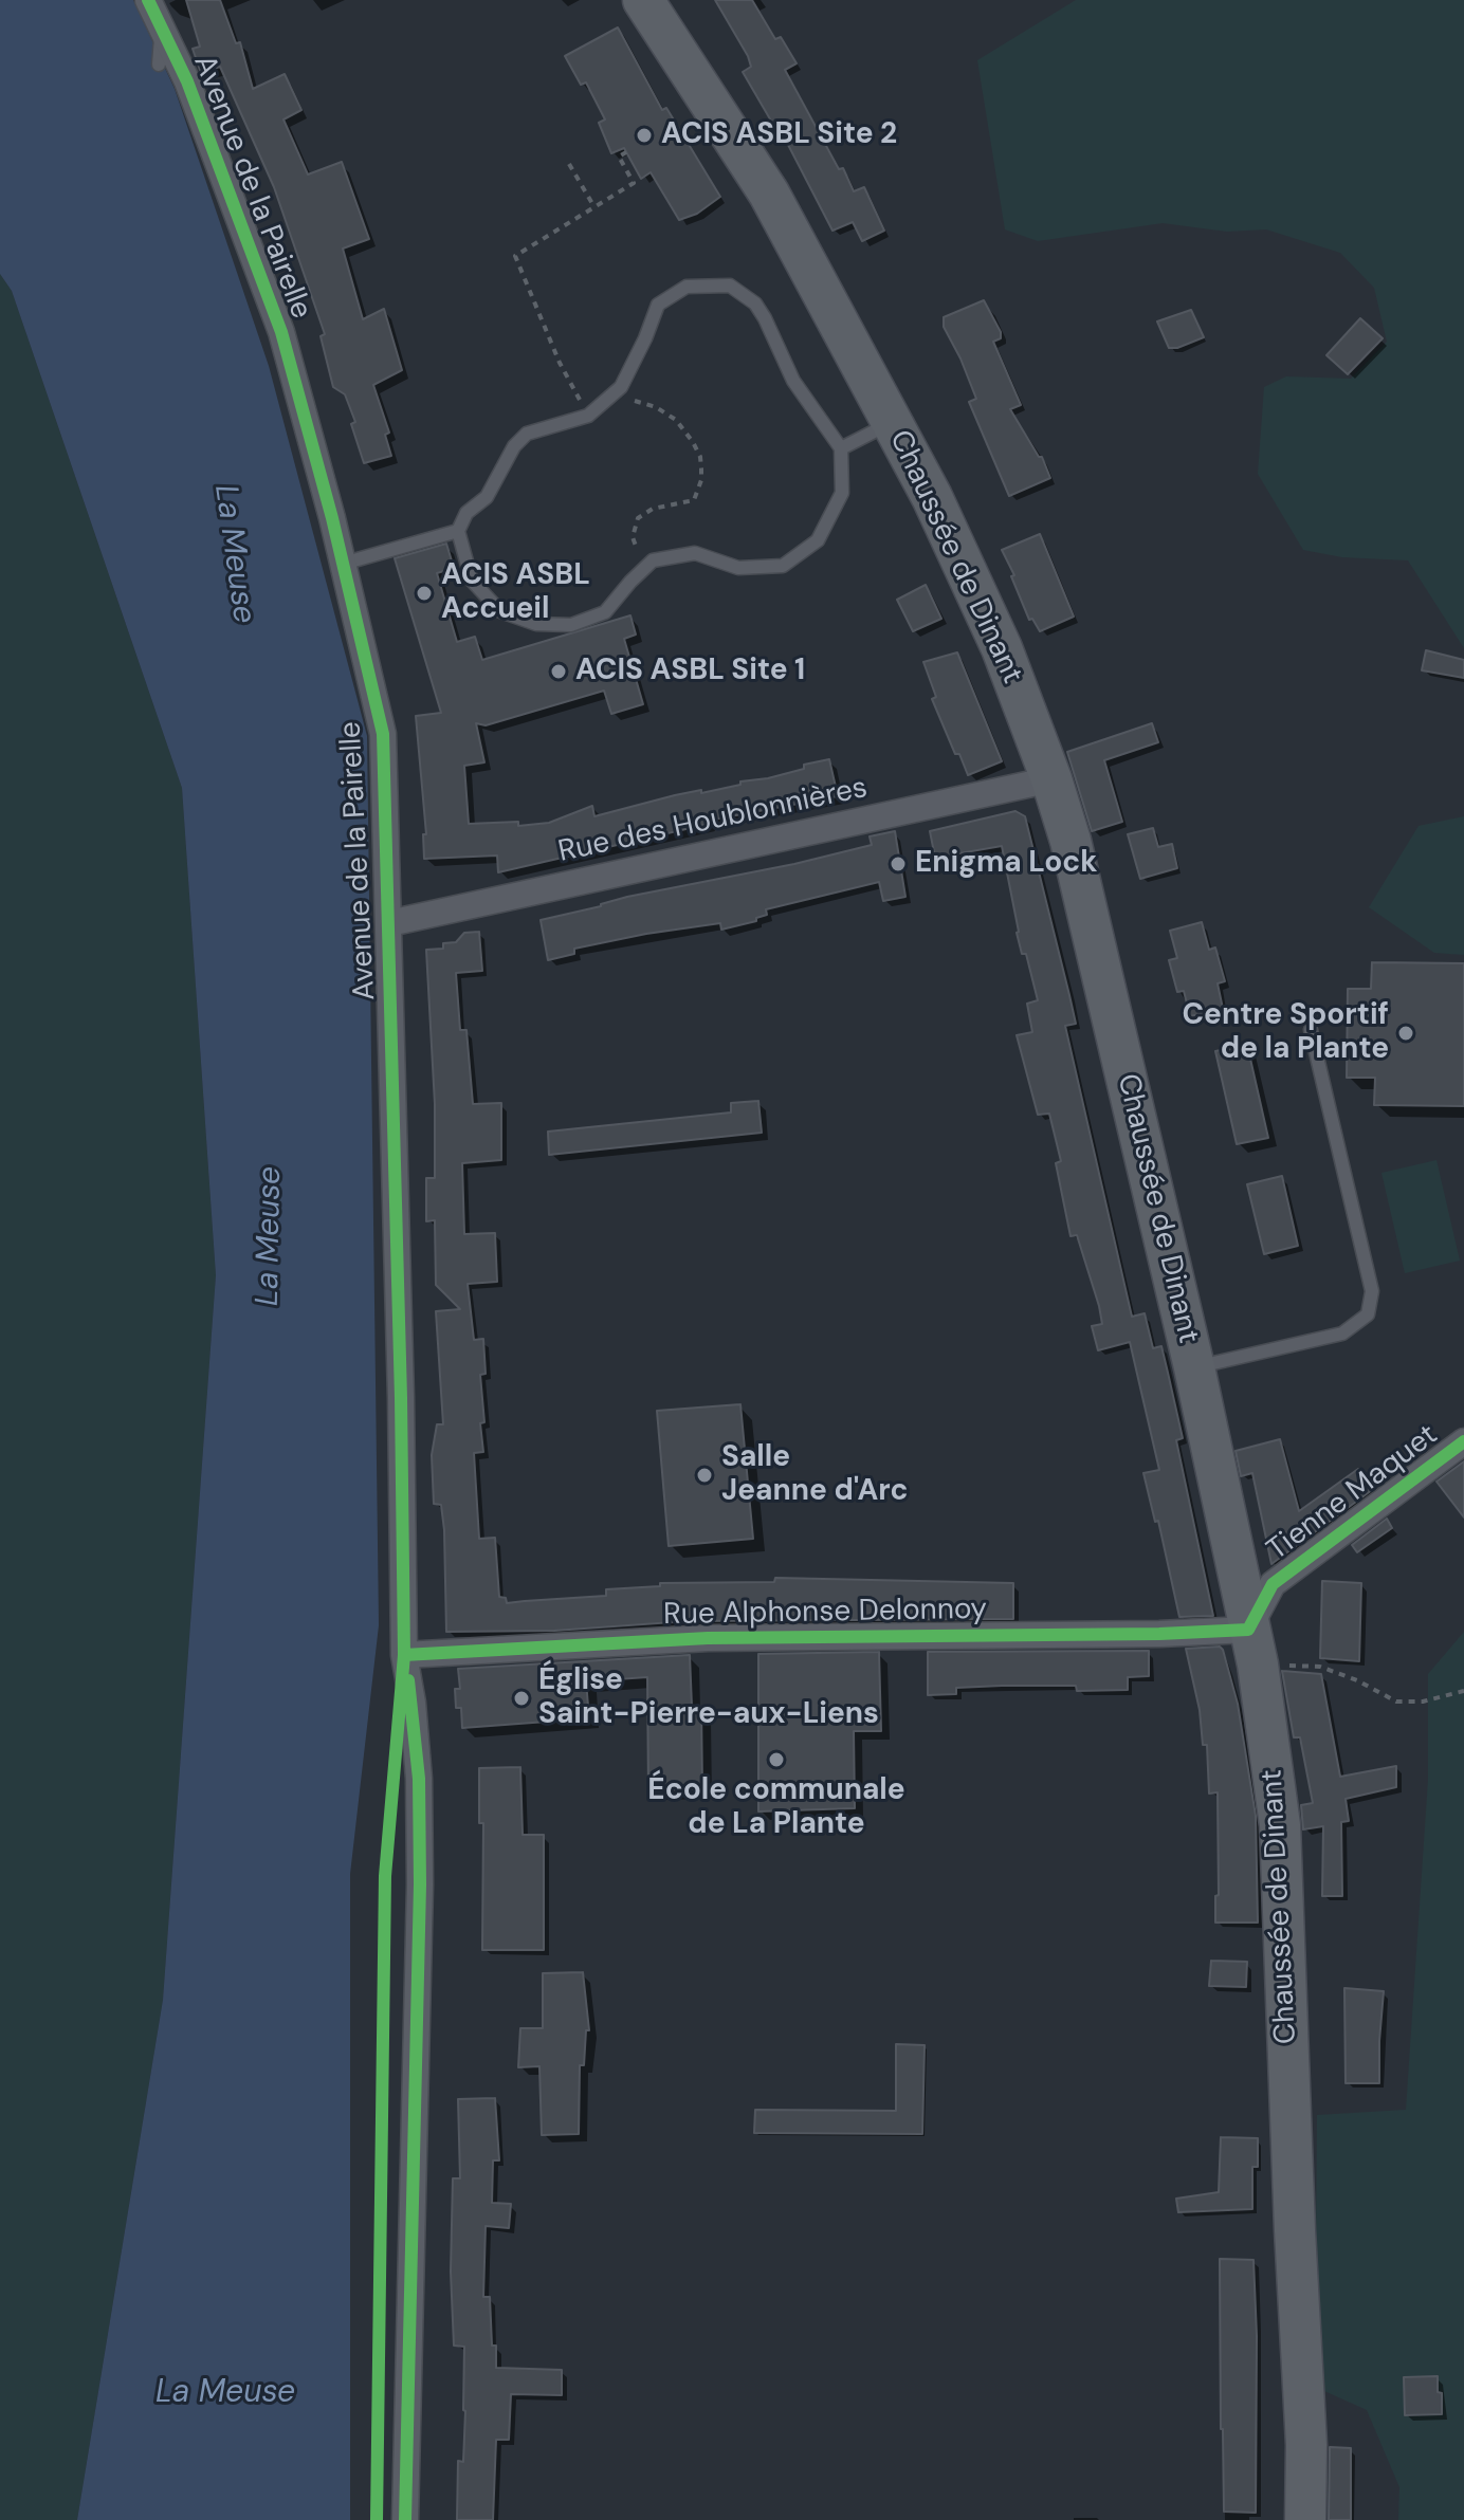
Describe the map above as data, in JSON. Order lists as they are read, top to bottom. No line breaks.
{"streets":{"main road":["Chaussée de Dinant"],"street":["Avenue de la Pairelle","Rue des Houblonnières","Tienne Maquet","Rue Alphonse Delonnoy"]},"crossings":[["Avenue de la Pairelle","Rue des Houblonnières"],["Avenue de la Pairelle","Rue Alphonse Delonnoy"],["Chaussée de Dinant","Rue des Houblonnières"],["Chaussée de Dinant","Tienne Maquet"],["Chaussée de Dinant","Rue Alphonse Delonnoy"],["Tienne Maquet","Rue Alphonse Delonnoy"]],"water":["La Meuse"],"places":["ACIS ASBL Site 2","ACIS ASBL Accueil","ACIS ASBL Site 1","Enigma Lock","Centre Sportif de la Plante","Salle Jeanne d'Arc","Église Saint-Pierre-aux-Liens","École communale de La Plante"]}
